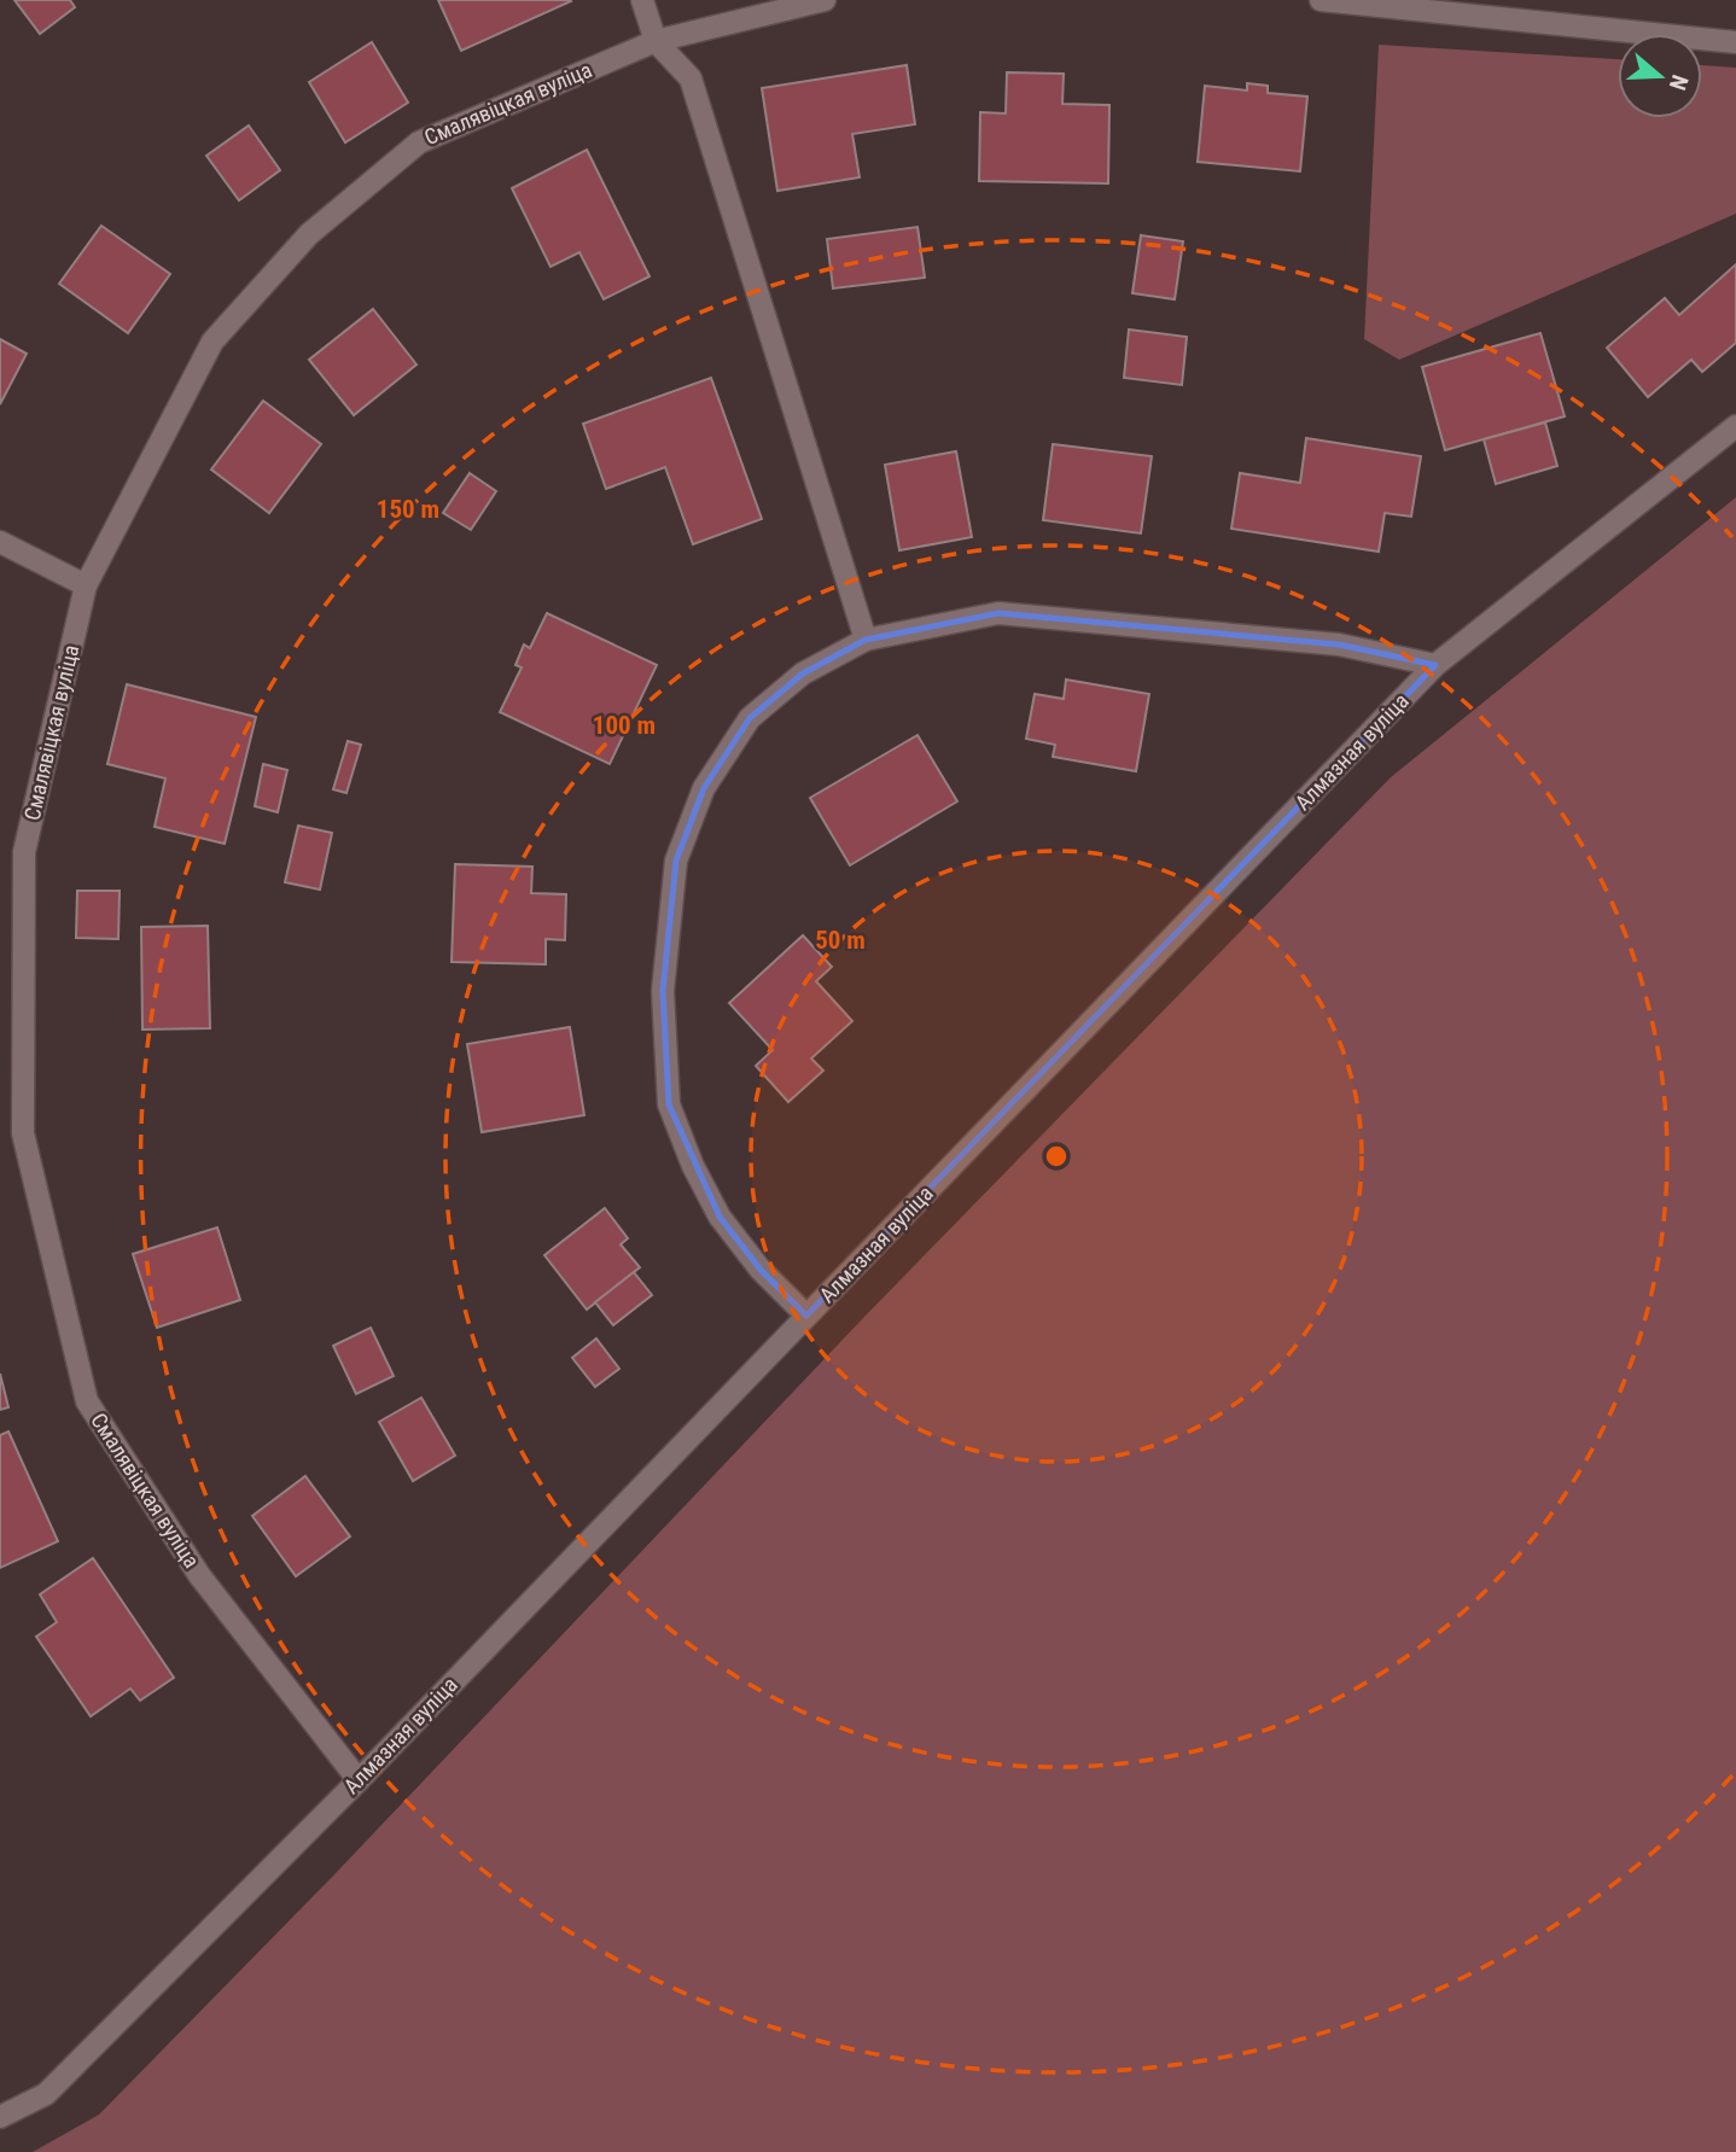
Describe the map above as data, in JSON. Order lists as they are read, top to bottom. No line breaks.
{"streets":{"street":["Смалявіцкая вуліца","Алмазная вуліца"]},"crossings":[["Смалявіцкая вуліца","Алмазная вуліца"]],"north":"right","rings":["150 m","100 m","50 m"]}
